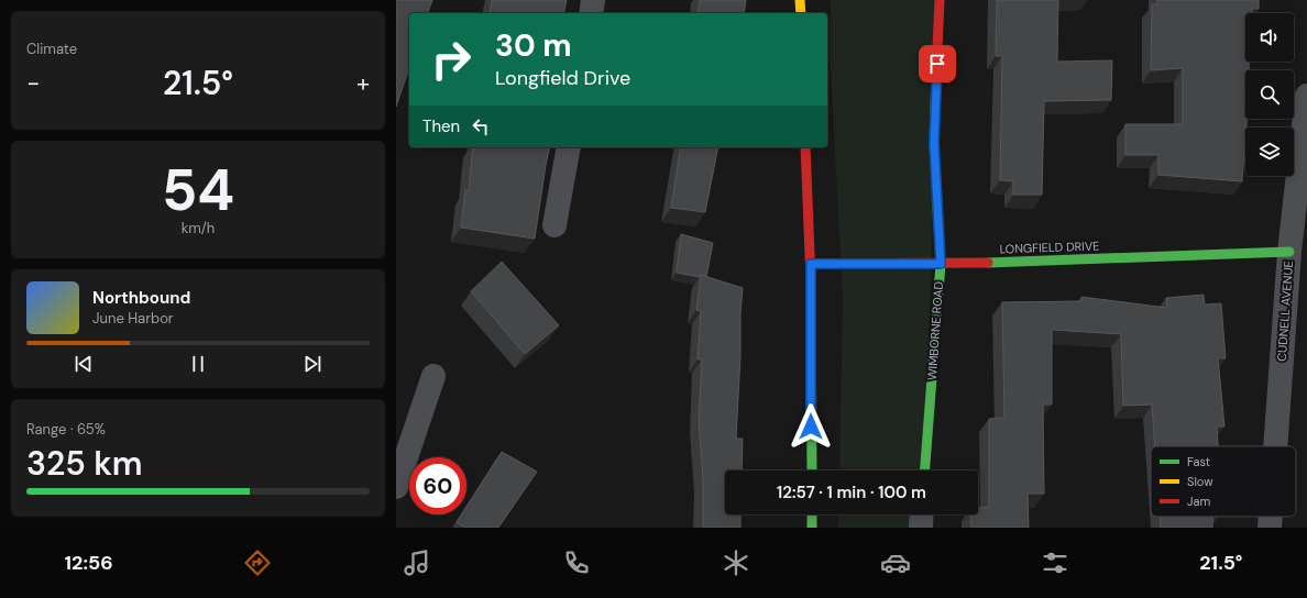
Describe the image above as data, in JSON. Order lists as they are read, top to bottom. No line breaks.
{"streets":{"street":["LONGFIELD DRIVE","CUDNELL AVENUE","WIMBORNE ROAD"]},"crossings":[["LONGFIELD DRIVE","CUDNELL AVENUE"],["LONGFIELD DRIVE","WIMBORNE ROAD"]],"legend":["Fast","Slow","Jam"],"page":{"tile":["Climate",["54","km/h"],["Range · 65%","325 km"]],"turn":["30 m","Longfield Drive"],"heat":["−","21.5°","+"],"then":"Then","song":["Northbound","June Harbor"],"limit":"60","trip":"12:57 · 1 min · 100 m","tabs":["12:56","21.5°"]}}
